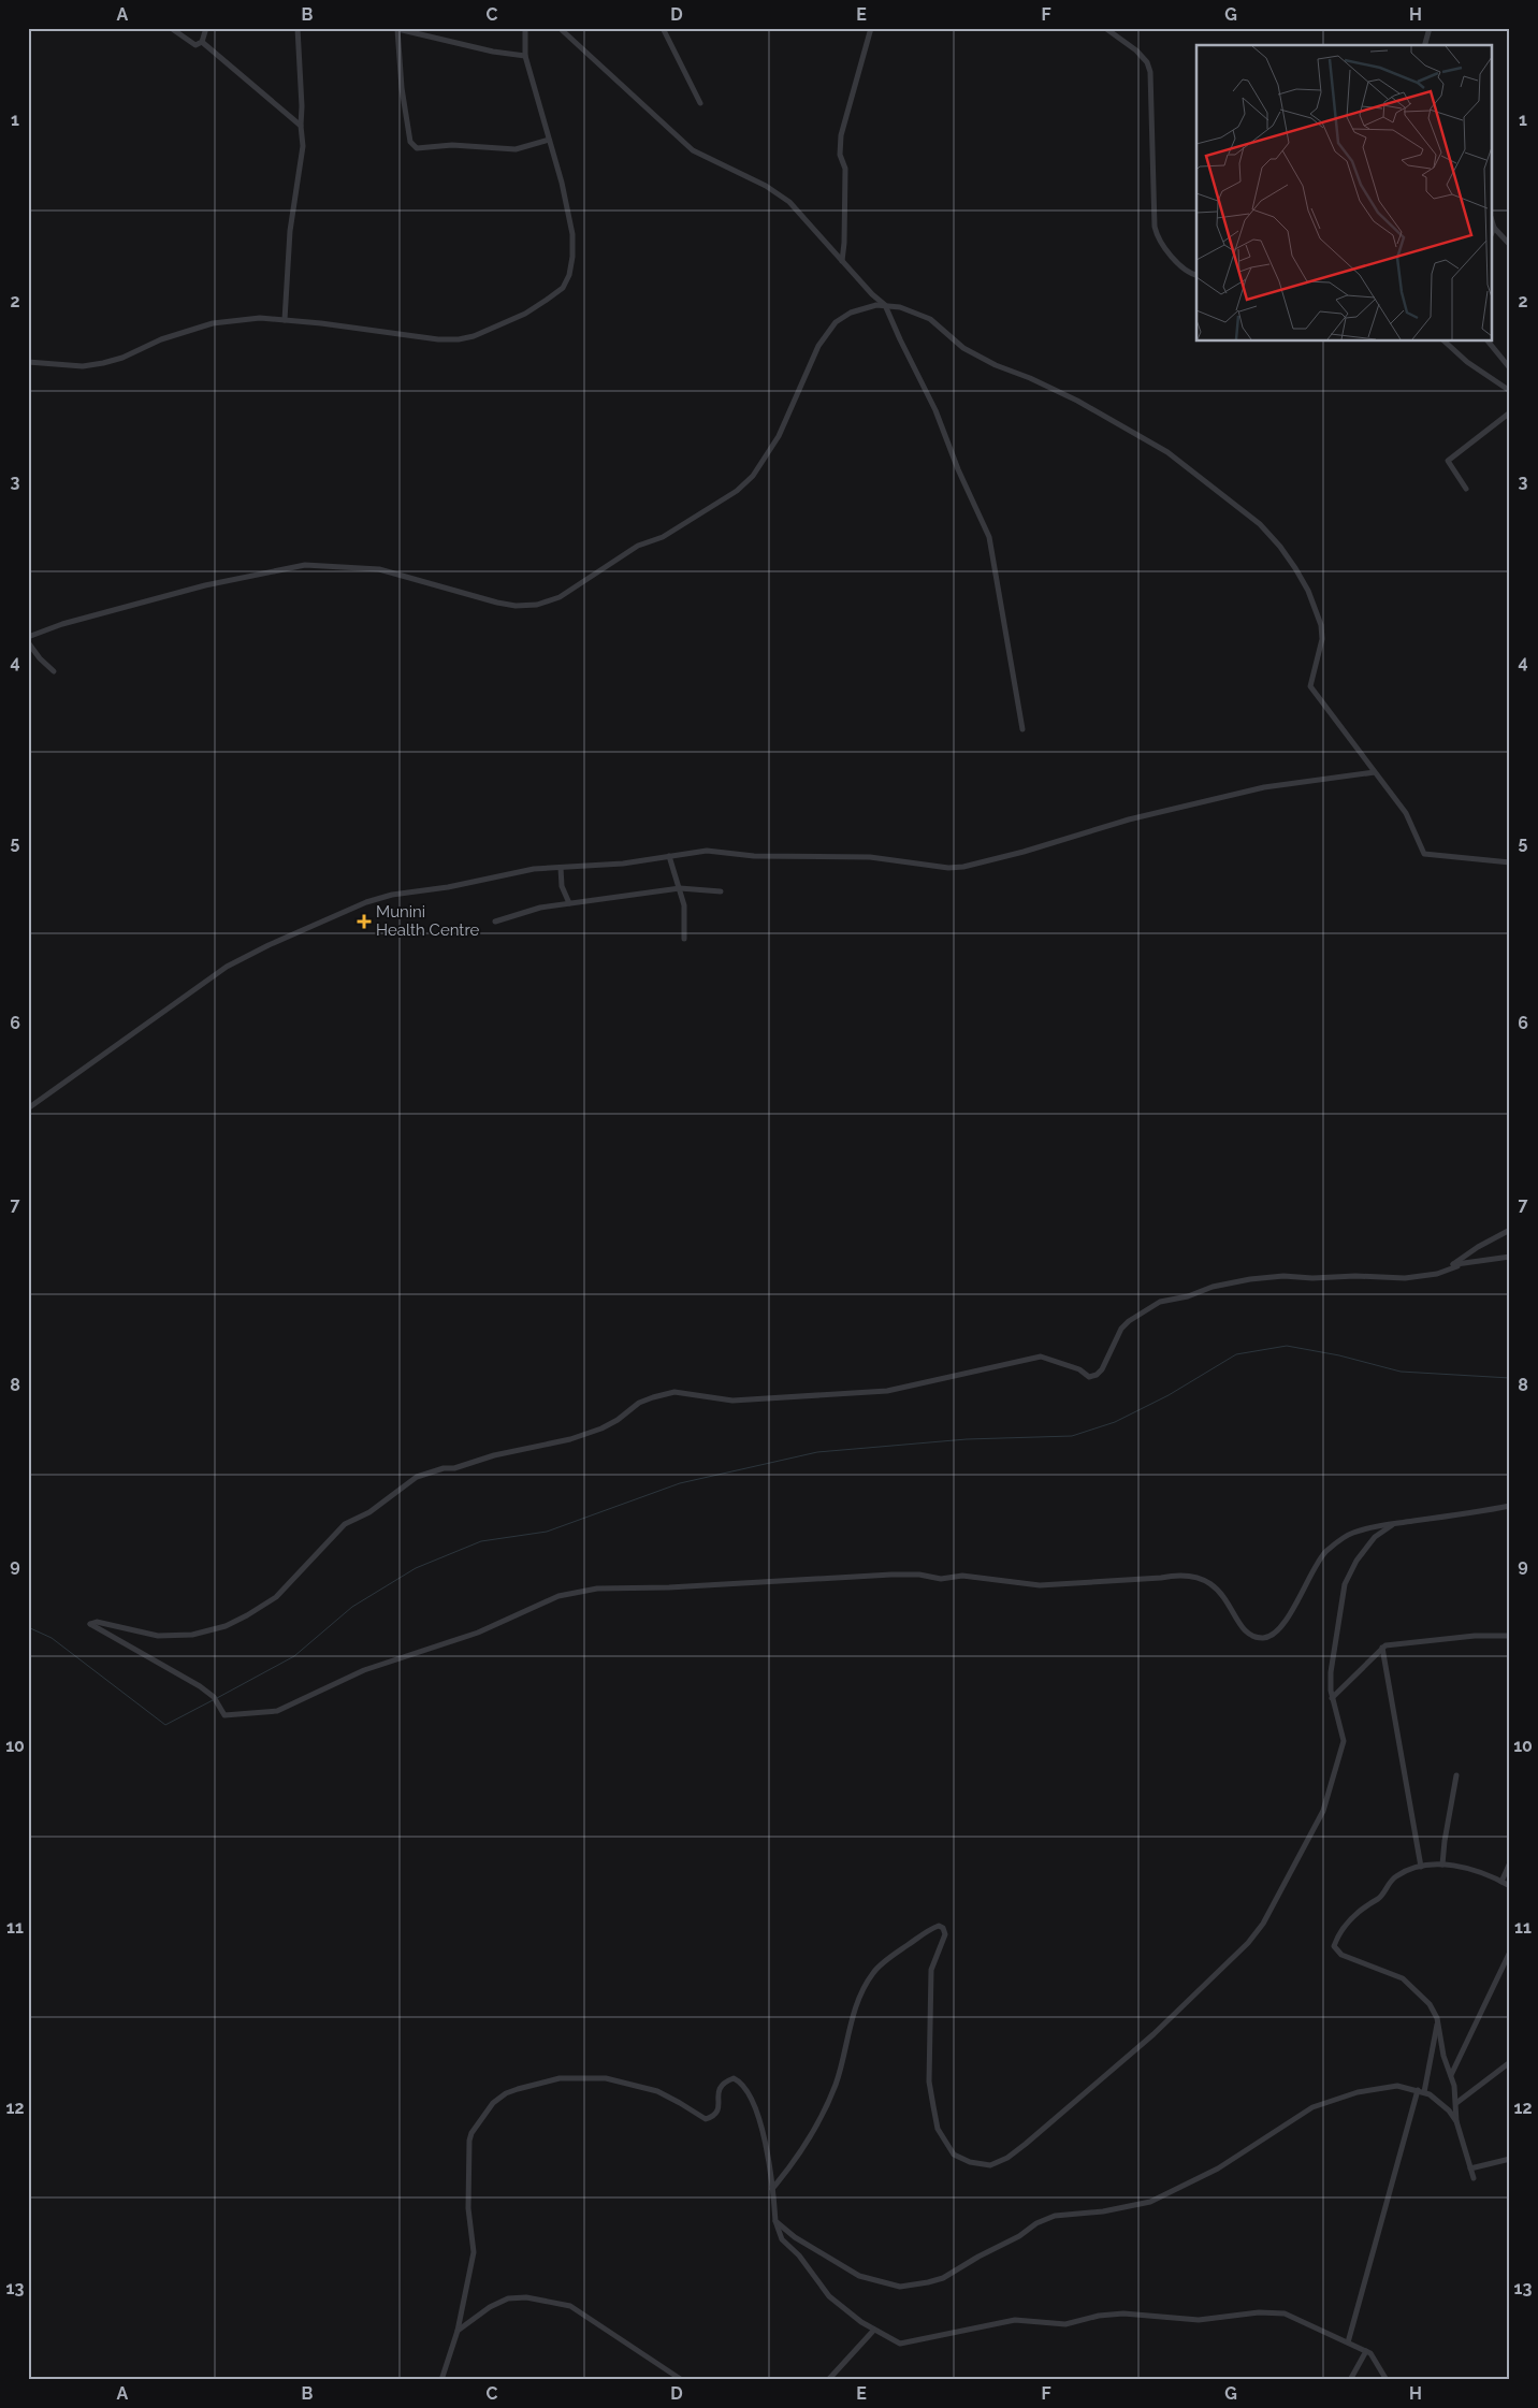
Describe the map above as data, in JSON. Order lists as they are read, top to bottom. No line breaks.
{"places":{"health":["Munini Health Centre"]},"grid":{"columns":["A","B","C","D","E","F","G","H"],"rows":["1","2","3","4","5","6","7","8","9","10","11","12","13"]}}
